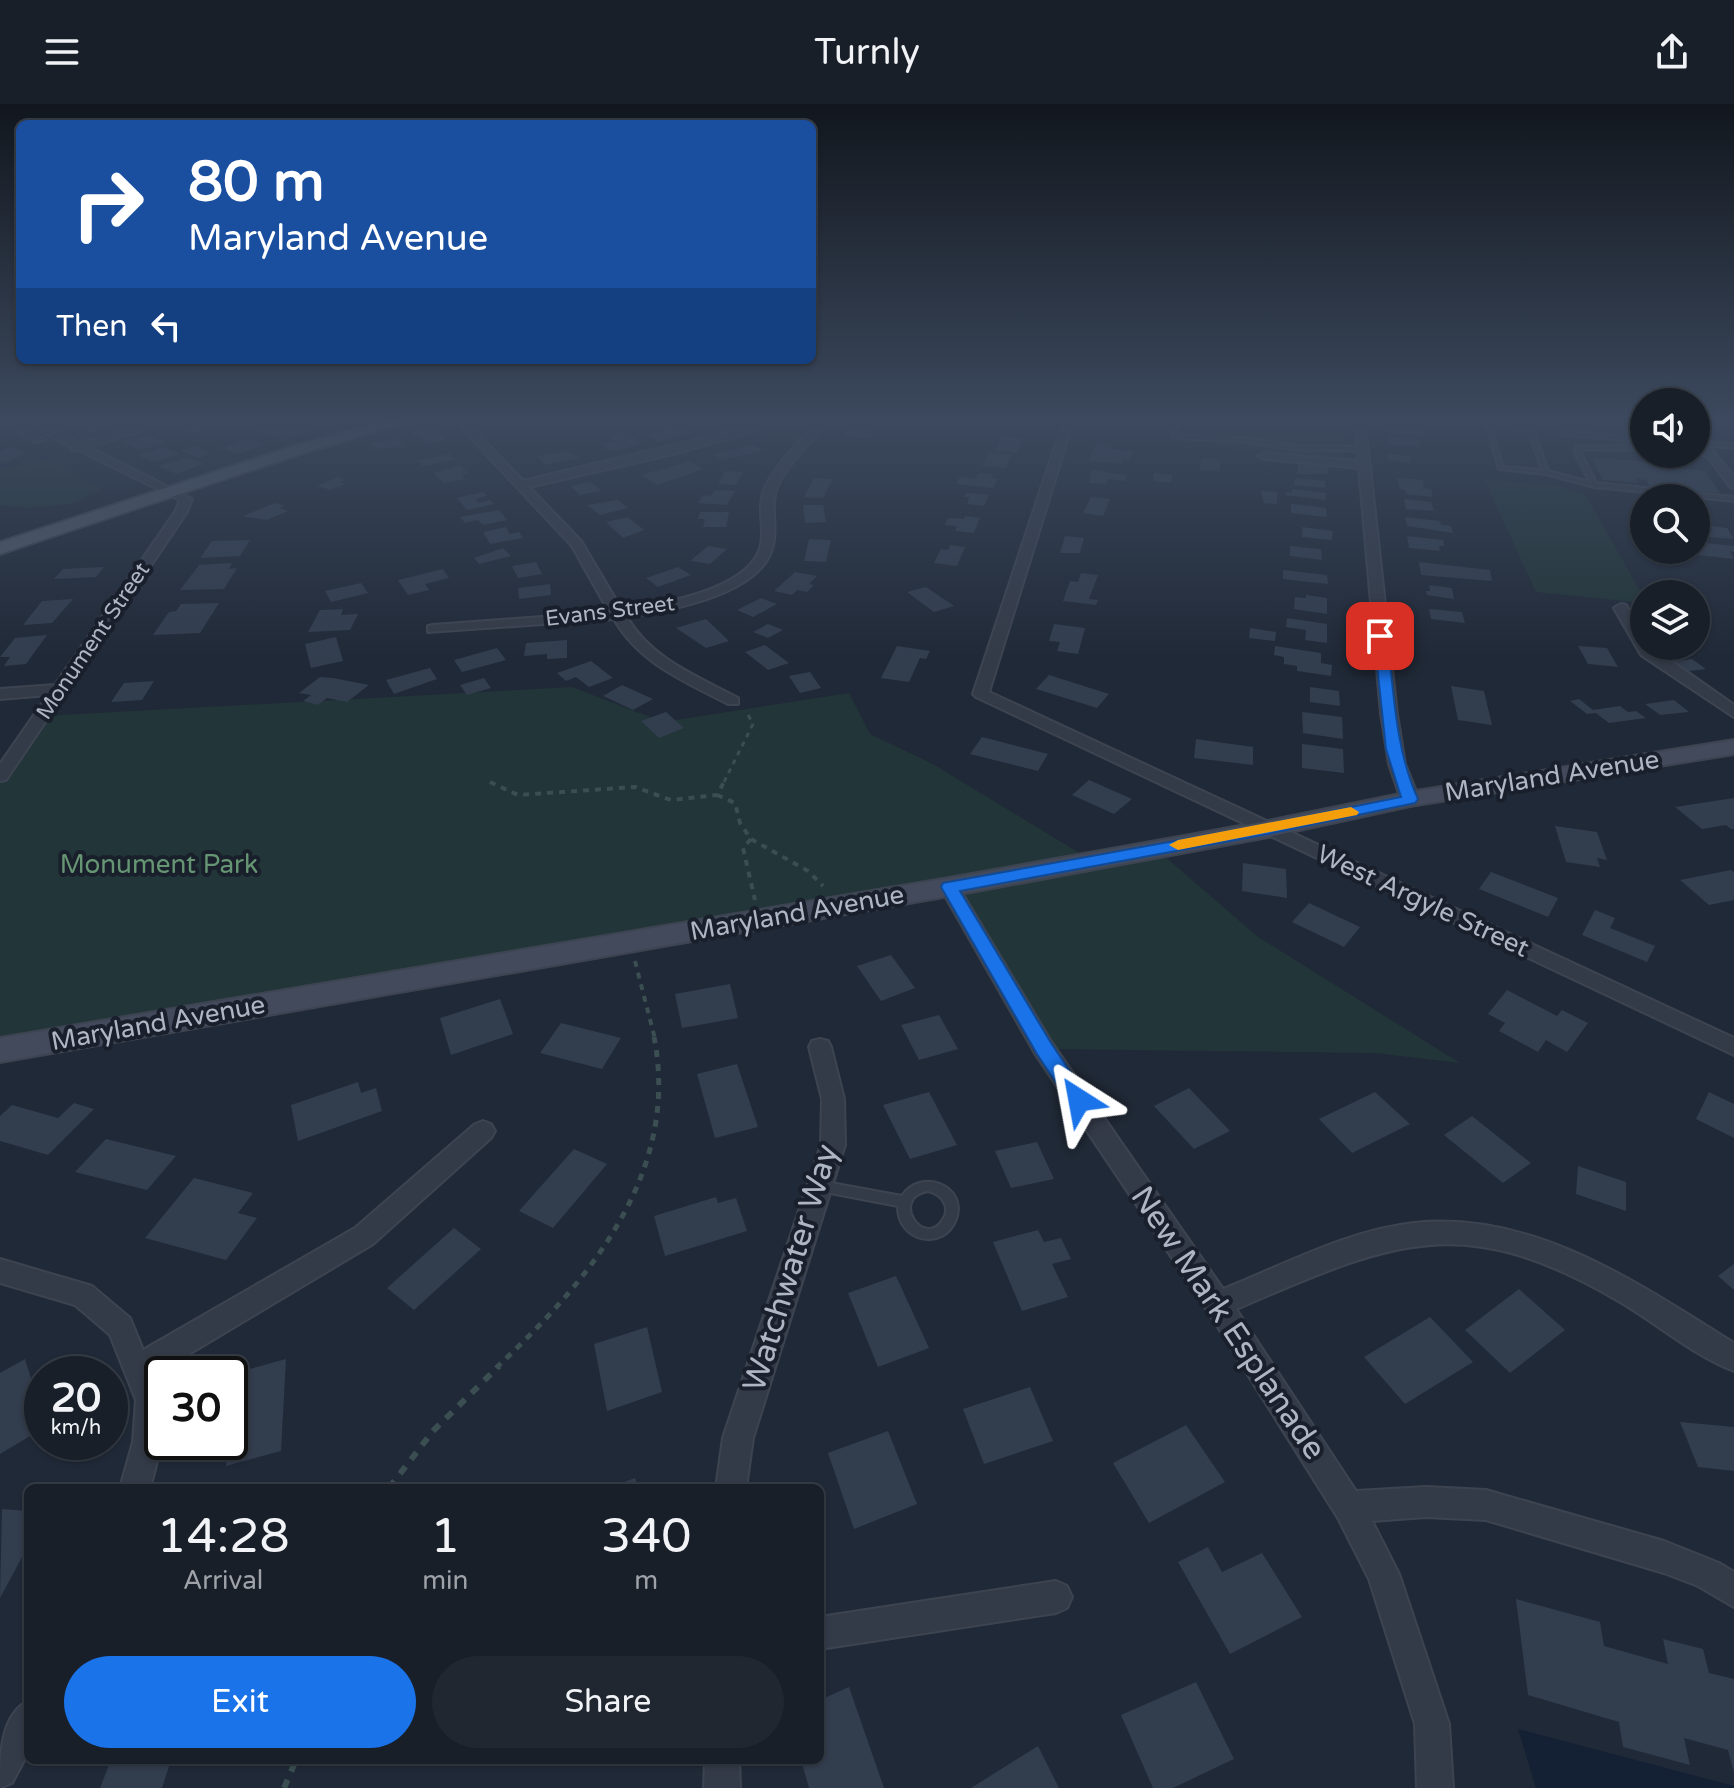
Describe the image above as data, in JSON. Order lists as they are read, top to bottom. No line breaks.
{"streets":{"main road":["Maryland Avenue"],"street":["Evans Street","Monument Street","West Argyle Street","Watchwater Way","New Mark Esplanade"]},"crossings":[["Maryland Avenue","West Argyle Street"],["Maryland Avenue","New Mark Esplanade"]],"parks":["Monument Park"],"page":{"header":"Turnly","turn":["80 m","Maryland Avenue"],"then":"Then","speed":"20 km/h","limit":"30","eta":["14:28","Arrival","1","min","340","m"],"buttons":["Exit","Share"]}}
